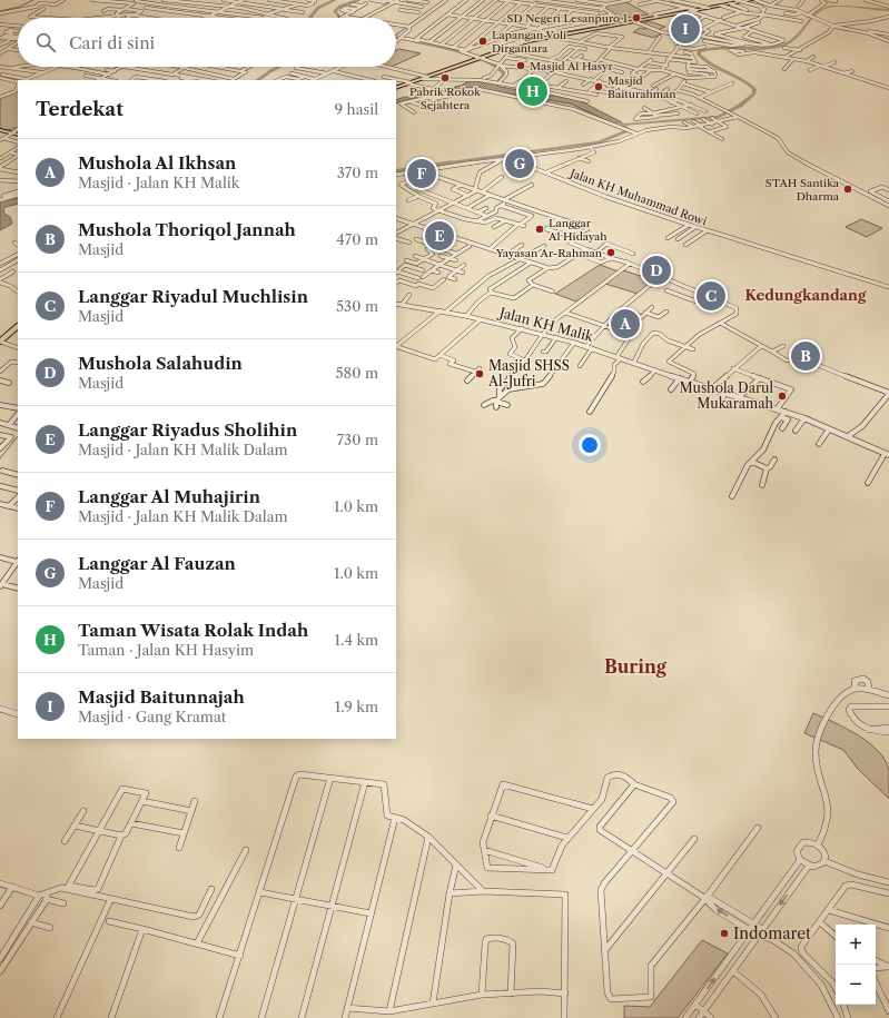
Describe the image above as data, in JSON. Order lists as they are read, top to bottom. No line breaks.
{"streets":{"street":["Jalan KH Muhammad Rowi","Jalan KH Malik"]},"districts":["Kedungkandang","Buring"],"places":["SD Negeri Lesanpuro 1","Lapangan Voli Dirgantara","Masjid Al Hasyr","Pabrik Rokok Sejahtera","Masjid Baiturahman","STAH Santika Dharma","Langgar Al Hidayah","Yayasan Ar-Rahman","Masjid SHSS Al-Jufri","Mushola Darul Mukaramah","Indomaret"],"page":{"pins":["I","H","G","F","E","D","C","A","B"],"search":"Cari di sini","heading":["Terdekat","9 hasil"],"list":[{"mark":"A","name":"Mushola Al Ikhsan","note":"Masjid · Jalan KH Malik","value":"370 m"},{"mark":"B","name":"Mushola Thoriqol Jannah","note":"Masjid","value":"470 m"},{"mark":"C","name":"Langgar Riyadul Muchlisin","note":"Masjid","value":"530 m"},{"mark":"D","name":"Mushola Salahudin","note":"Masjid","value":"580 m"},{"mark":"E","name":"Langgar Riyadus Sholihin","note":"Masjid · Jalan KH Malik Dalam","value":"730 m"},{"mark":"F","name":"Langgar Al Muhajirin","note":"Masjid · Jalan KH Malik Dalam","value":"1.0 km"},{"mark":"G","name":"Langgar Al Fauzan","note":"Masjid","value":"1.0 km"},{"mark":"H","name":"Taman Wisata Rolak Indah","note":"Taman · Jalan KH Hasyim","value":"1.4 km"},{"mark":"I","name":"Masjid Baitunnajah","note":"Masjid · Gang Kramat","value":"1.9 km"}],"map_buttons":["+","−"]}}
